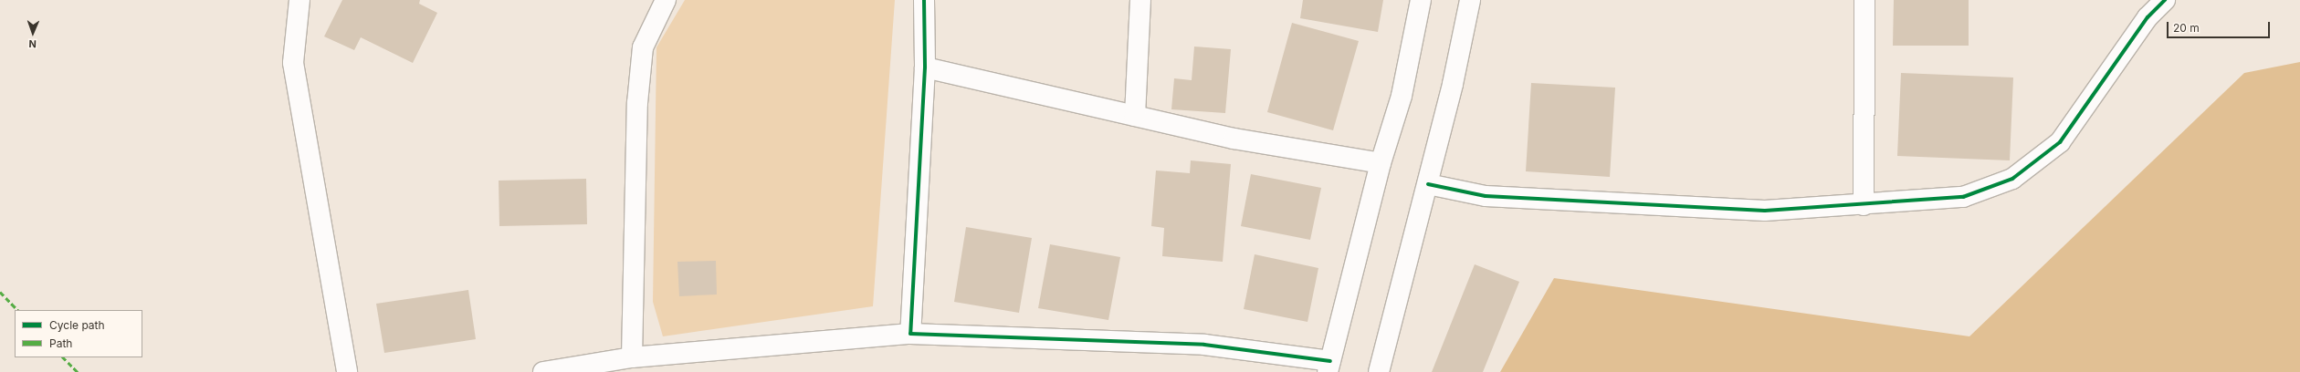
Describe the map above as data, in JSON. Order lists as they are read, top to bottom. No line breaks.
{"legend":["Cycle path","Path"],"scale_bar":"20 m","north":"bottom"}
